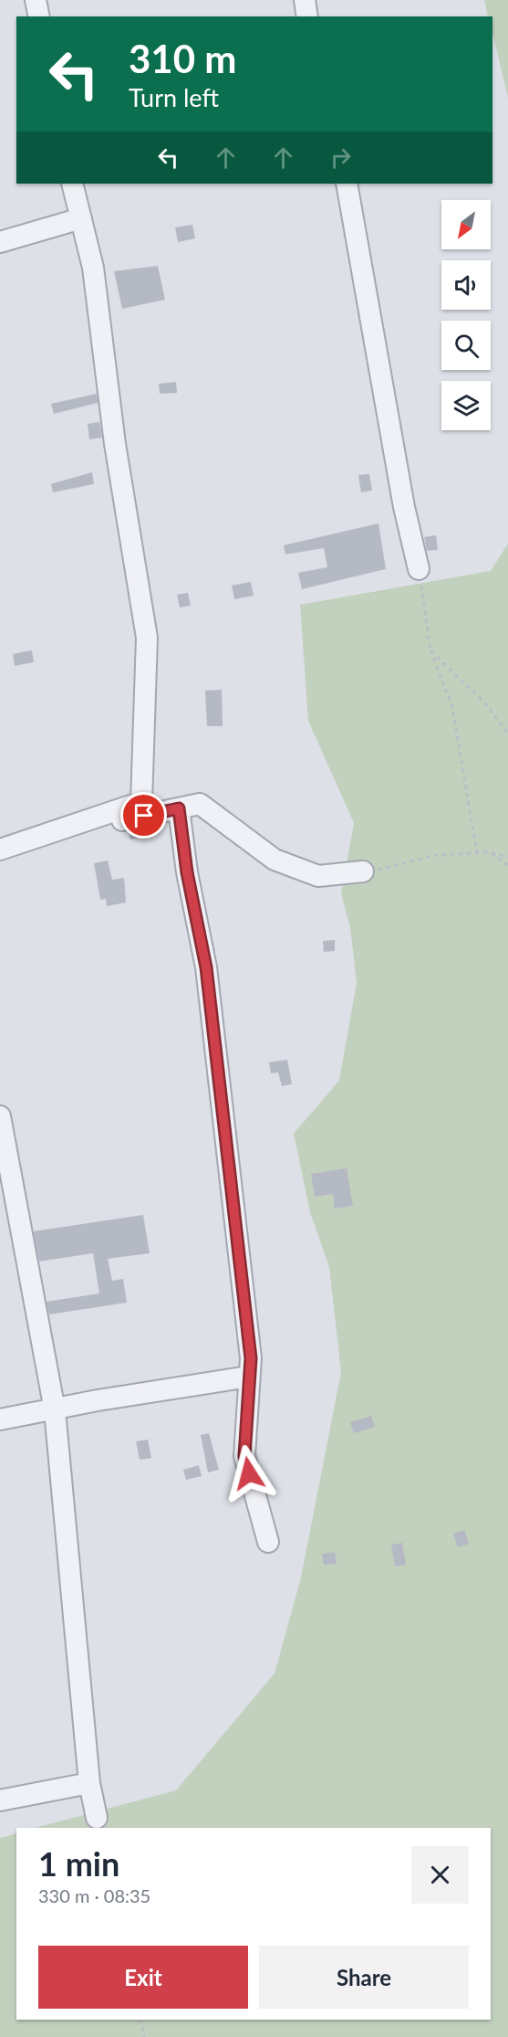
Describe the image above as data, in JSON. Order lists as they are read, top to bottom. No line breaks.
{"north":"bottom left","page":{"turn":["310 m","Turn left"],"heading":["1 min","330 m · 08:35"],"buttons":["Exit","Share"]}}
